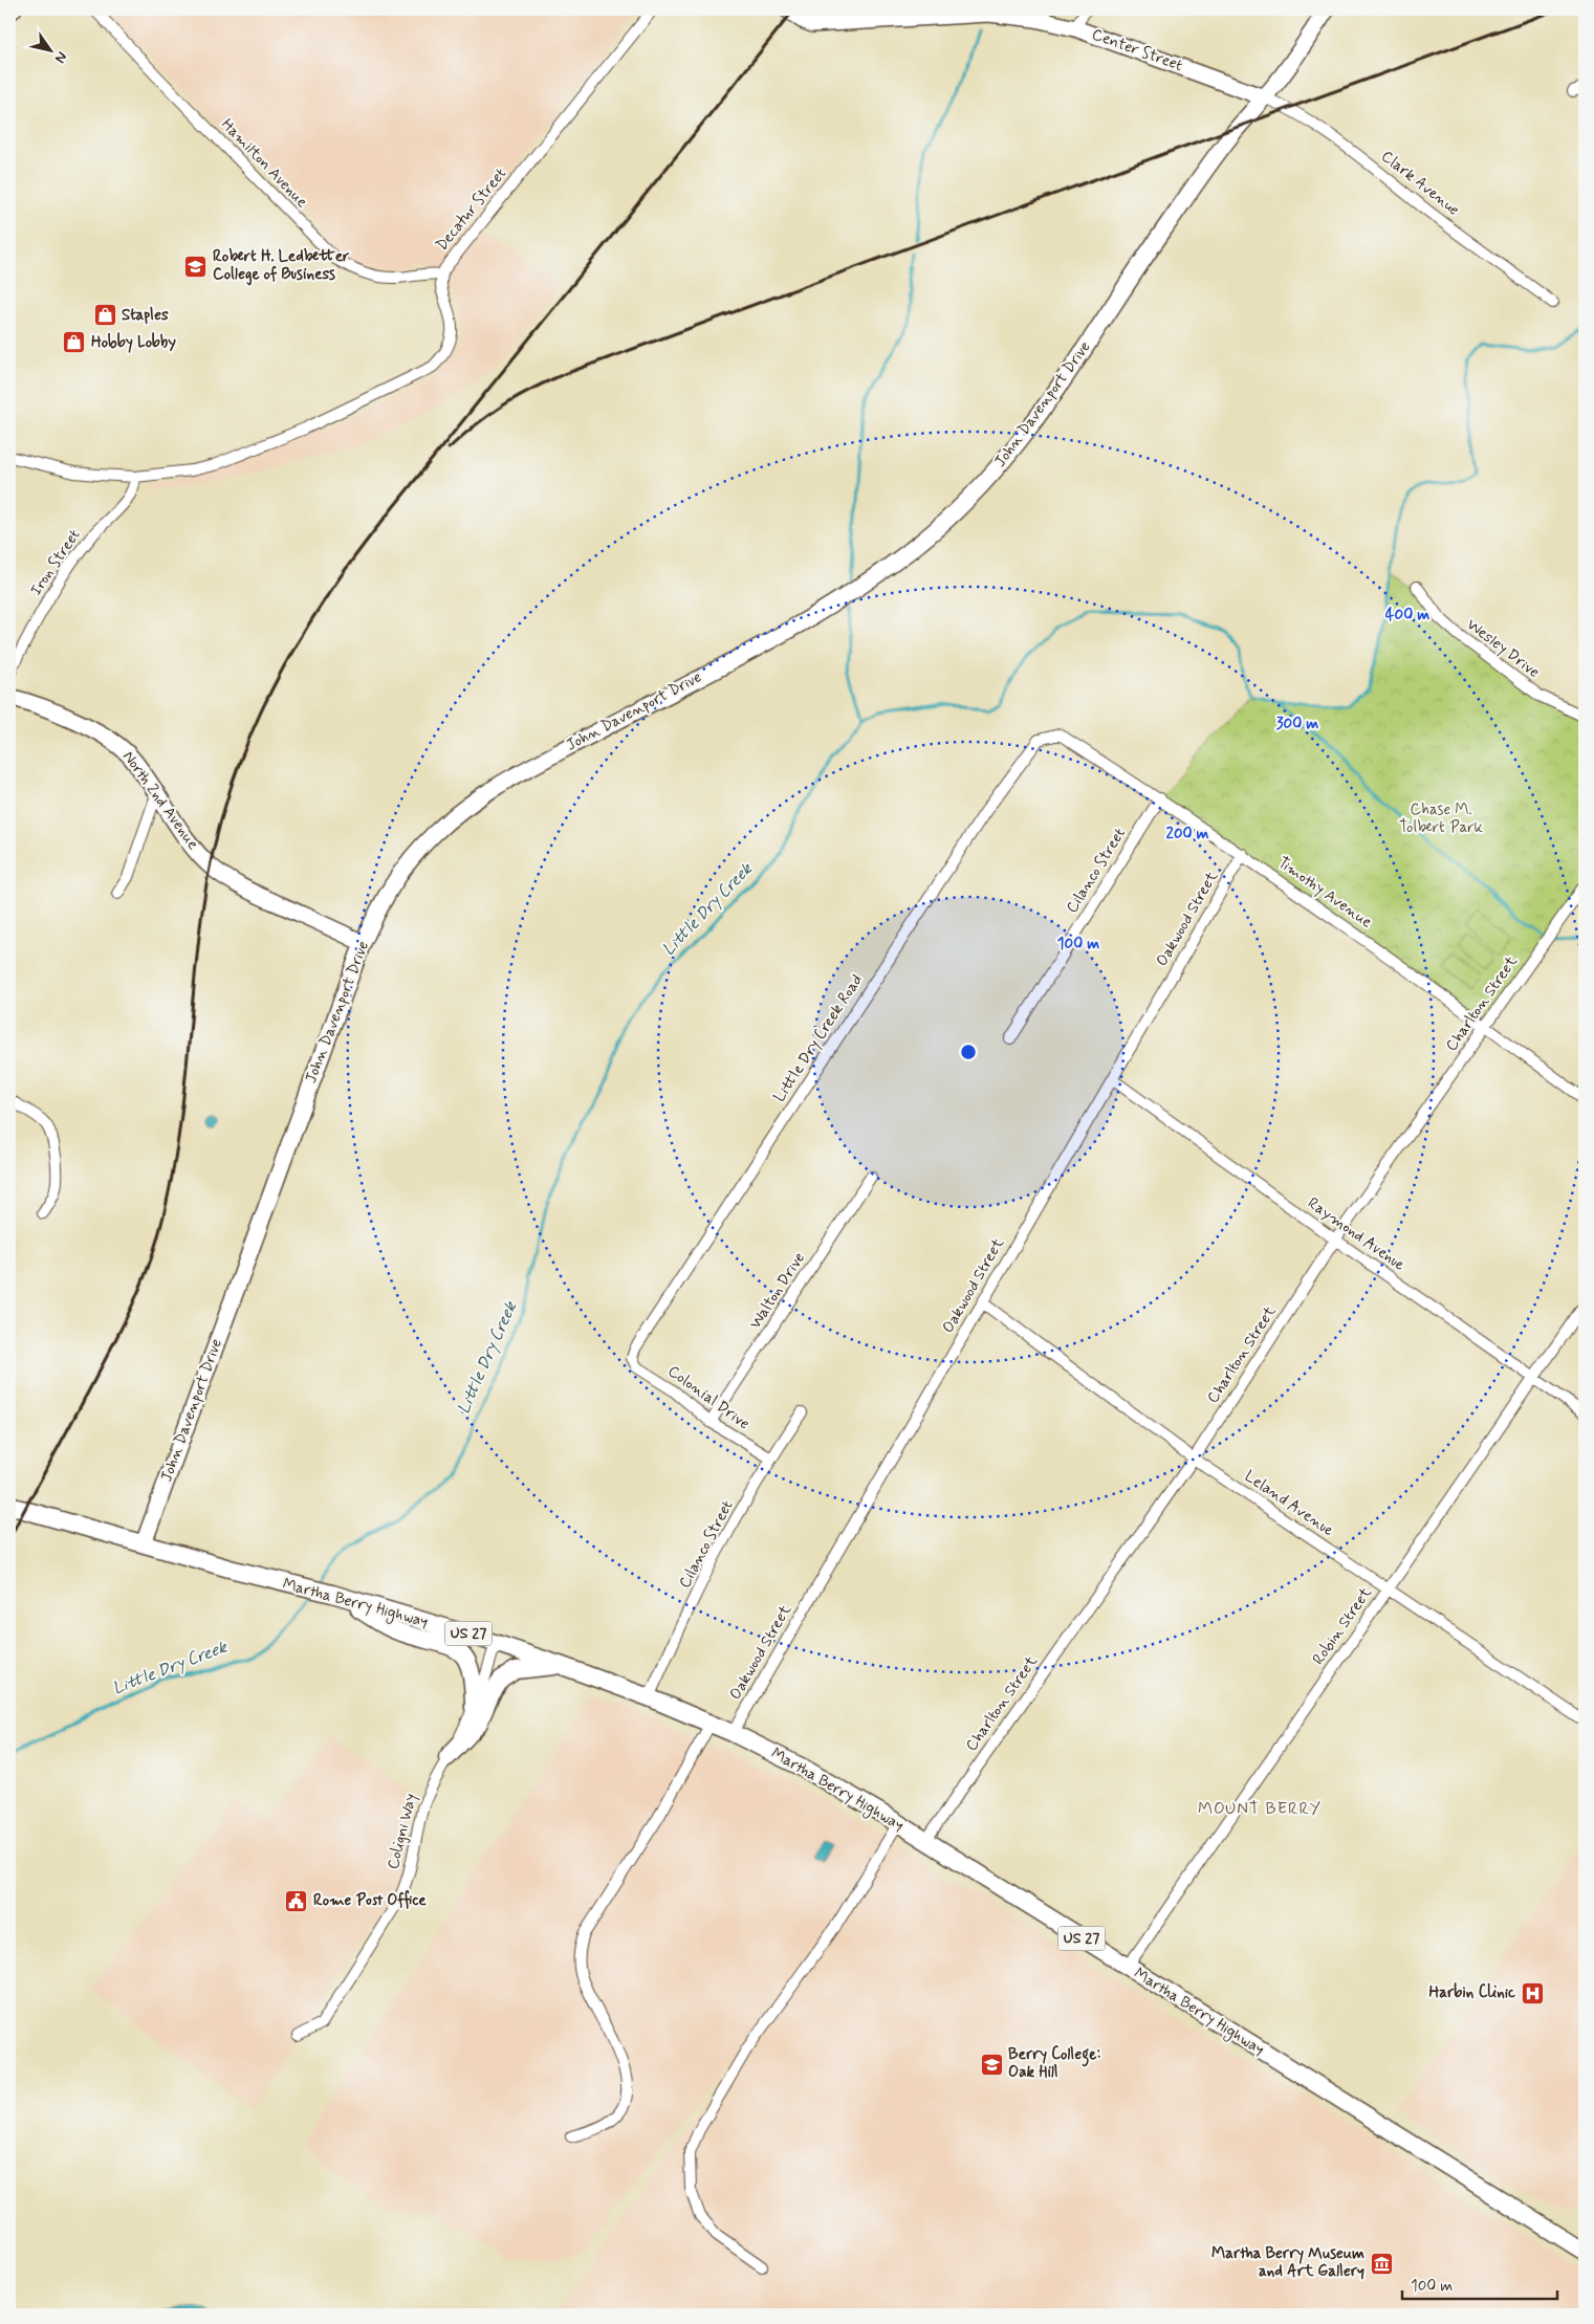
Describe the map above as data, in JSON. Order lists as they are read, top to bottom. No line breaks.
{"streets":{"main road":["Martha Berry Highway","US 27"],"street":["Center Street","Hamilton Avenue","Clark Avenue","Decatur Street","John Davenport Drive","Iron Street","Wesley Drive","North 2nd Avenue","Cilanco Street","Timothy Avenue","Oakwood Street","Charlton Street","Little Dry Creek Road","Raymond Avenue","Walton Drive","Colonial Drive","Leland Avenue","Robin Street","Coligni Way"]},"crossings":[["Center Street","Clark Avenue"],["Center Street","John Davenport Drive"],["Hamilton Avenue","Decatur Street"],["Clark Avenue","John Davenport Drive"],["Decatur Street","Iron Street"],["John Davenport Drive","North 2nd Avenue"],["John Davenport Drive","Martha Berry Highway"],["Cilanco Street","Timothy Avenue"],["Cilanco Street","Colonial Drive"],["Cilanco Street","Martha Berry Highway"],["Timothy Avenue","Oakwood Street"],["Timothy Avenue","Charlton Street"],["Timothy Avenue","Little Dry Creek Road"],["Oakwood Street","Raymond Avenue"],["Oakwood Street","Leland Avenue"],["Oakwood Street","Martha Berry Highway"],["Charlton Street","Raymond Avenue"],["Charlton Street","Leland Avenue"],["Charlton Street","Martha Berry Highway"],["Little Dry Creek Road","Colonial Drive"],["Raymond Avenue","Robin Street"],["Walton Drive","Colonial Drive"],["Leland Avenue","Robin Street"],["Martha Berry Highway","Robin Street"],["Martha Berry Highway","Coligni Way"]],"districts":["MOUNT BERRY"],"water":["Little Dry Creek"],"parks":["Chase M. Tolbert Park"],"places":{"school or university":["Robert H. Ledbetter College of Business","Berry College: Oak Hill"],"shop":["Staples","Hobby Lobby"],"public building":["Rome Post Office"],"hospital":["Harbin Clinic"],"museum":["Martha Berry Museum and Art Gallery"]},"scale_bar":"100 m","north":"bottom right","rings":["400 m","300 m","200 m","100 m"]}
